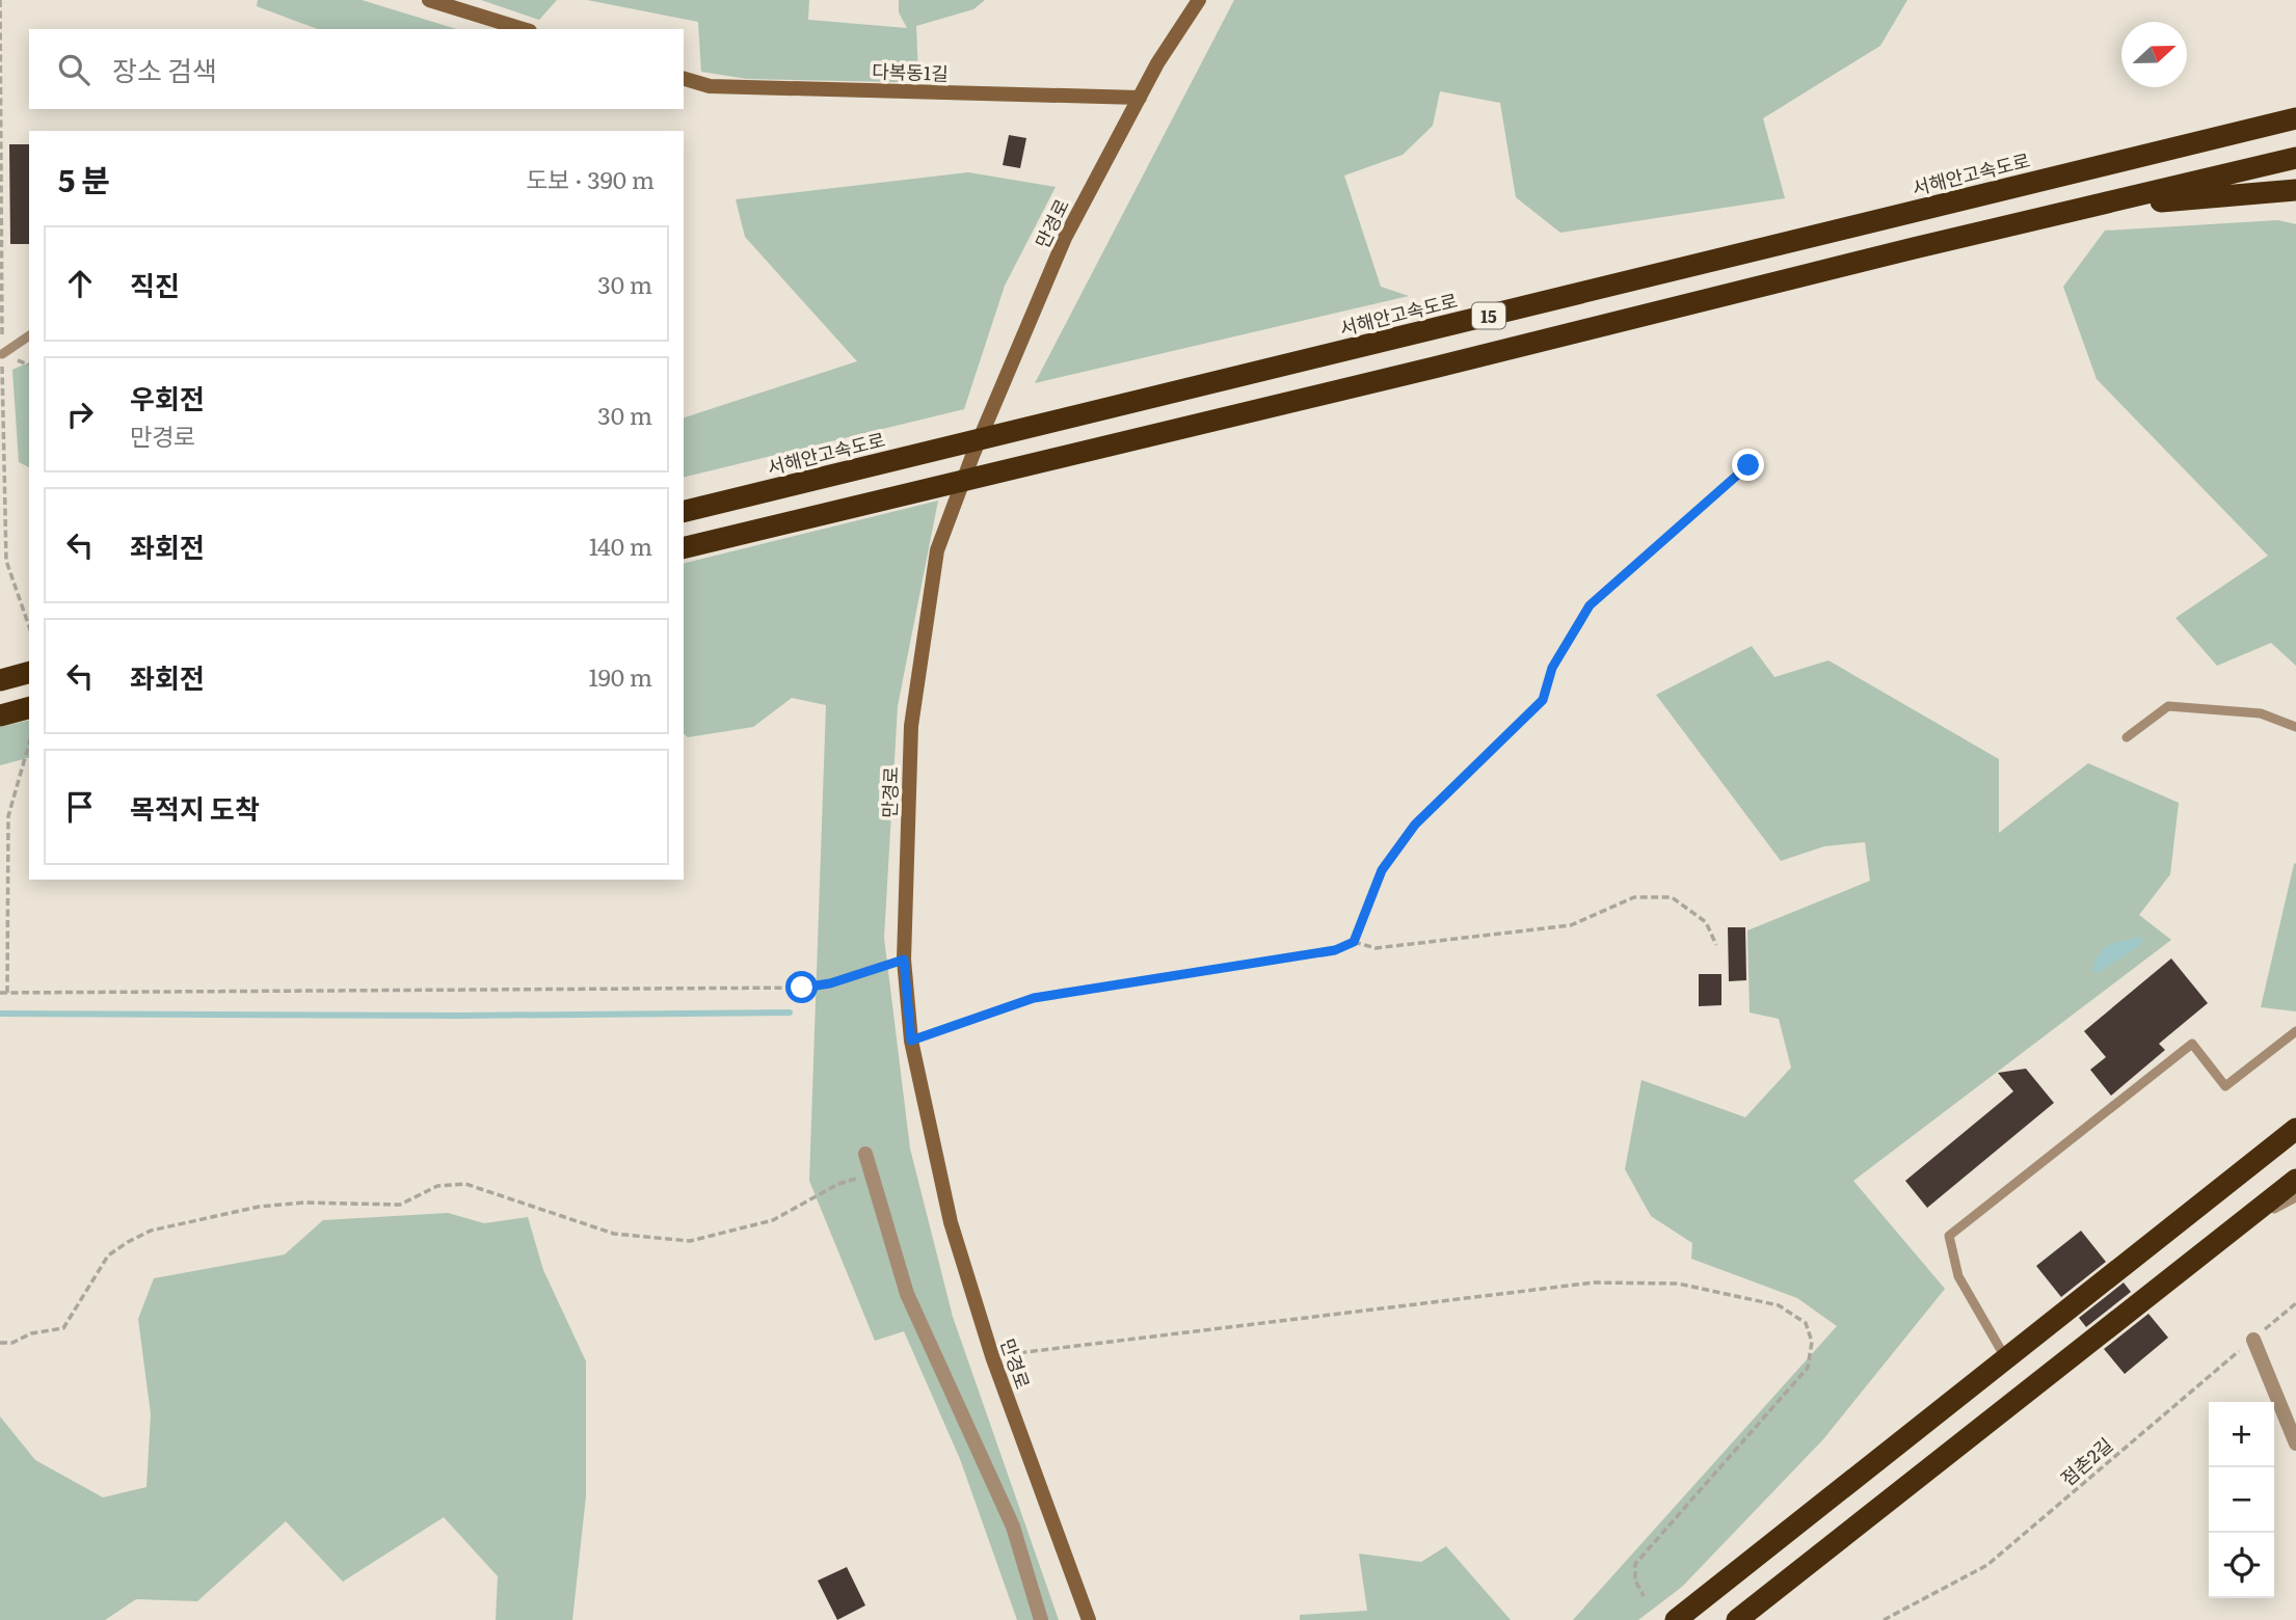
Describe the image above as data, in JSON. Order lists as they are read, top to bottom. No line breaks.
{"streets":{"highway":["서해안고속도로","15"],"street":["다복동1길","만경로"],"path":["점촌2길"]},"crossings":[["다복동1길","만경로"]],"north":"right","page":{"search":"장소 검색","heading":["5 분","도보 · 390 m"],"list":[["직진","30 m"],["우회전","만경로","30 m"],["좌회전","140 m"],["좌회전","190 m"],"목적지 도착"],"map_buttons":["+","−"]}}
